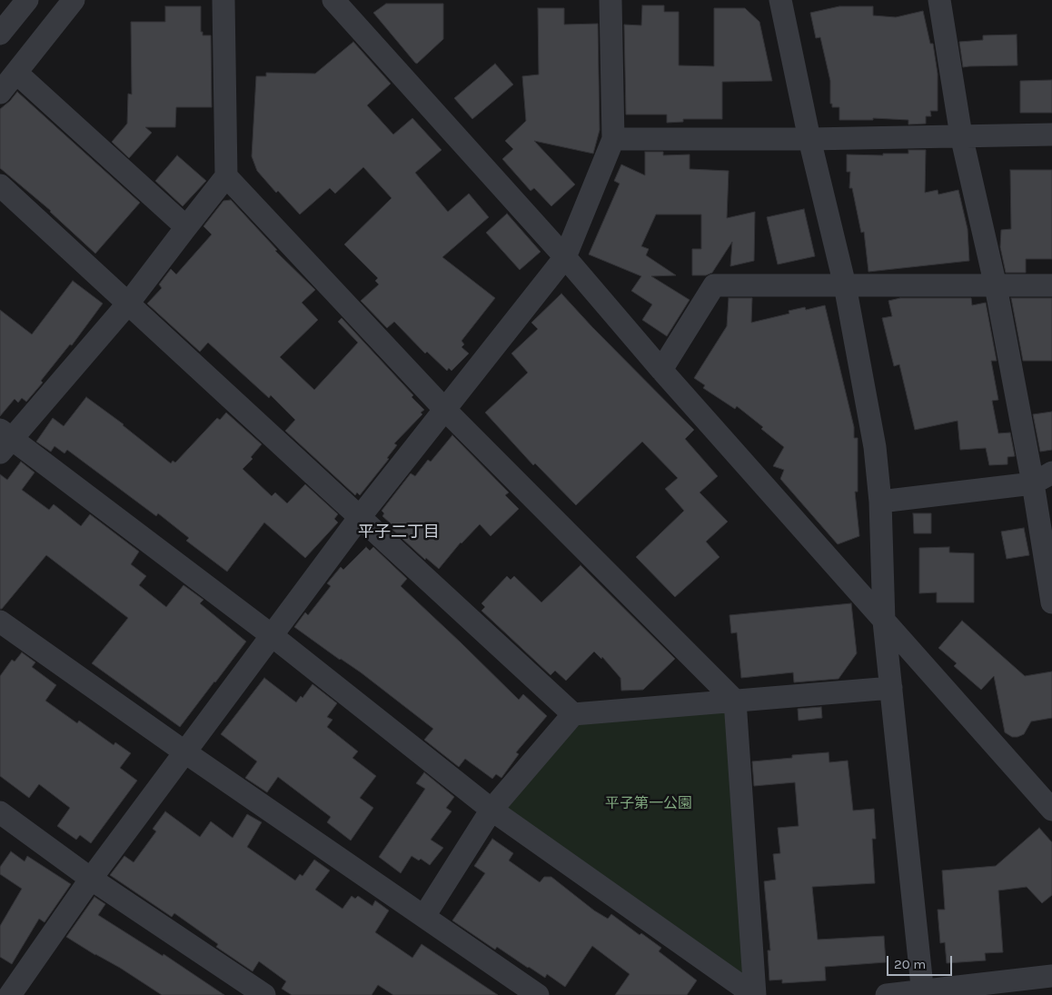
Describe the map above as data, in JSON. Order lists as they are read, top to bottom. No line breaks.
{"districts":["平子二丁目"],"parks":["平子第一公園"],"scale_bar":"20 m"}
